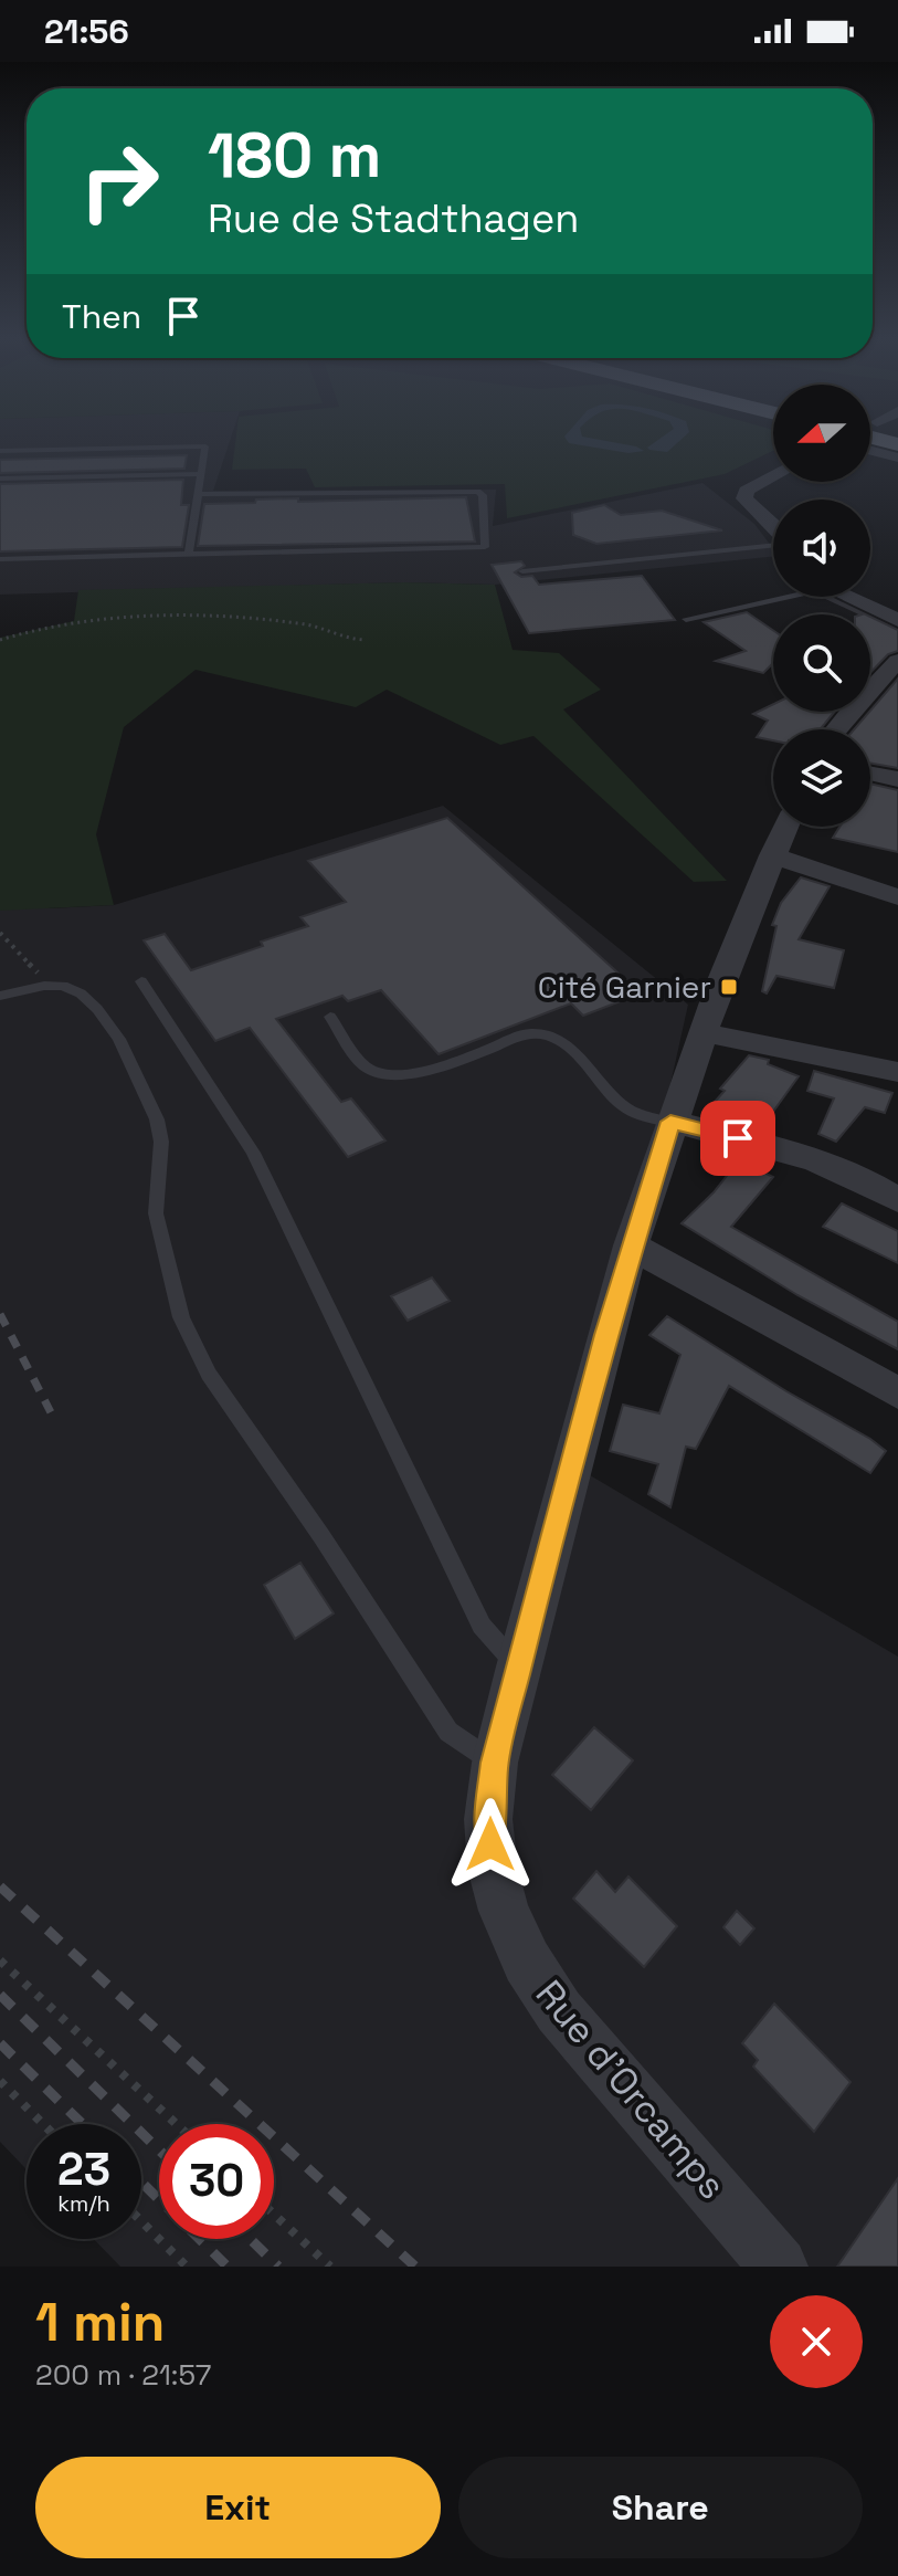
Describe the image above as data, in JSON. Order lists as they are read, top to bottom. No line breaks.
{"streets":{"street":["Rue d'Orcamps"]},"places":{"transit":["Cité Garnier"]},"north":"left","page":{"status":"21:56","turn":["180 m","Rue de Stadthagen"],"then":"Then","speed":"23 km/h","limit":"30","heading":["1 min","200 m · 21:57"],"buttons":["Exit","Share"]}}
